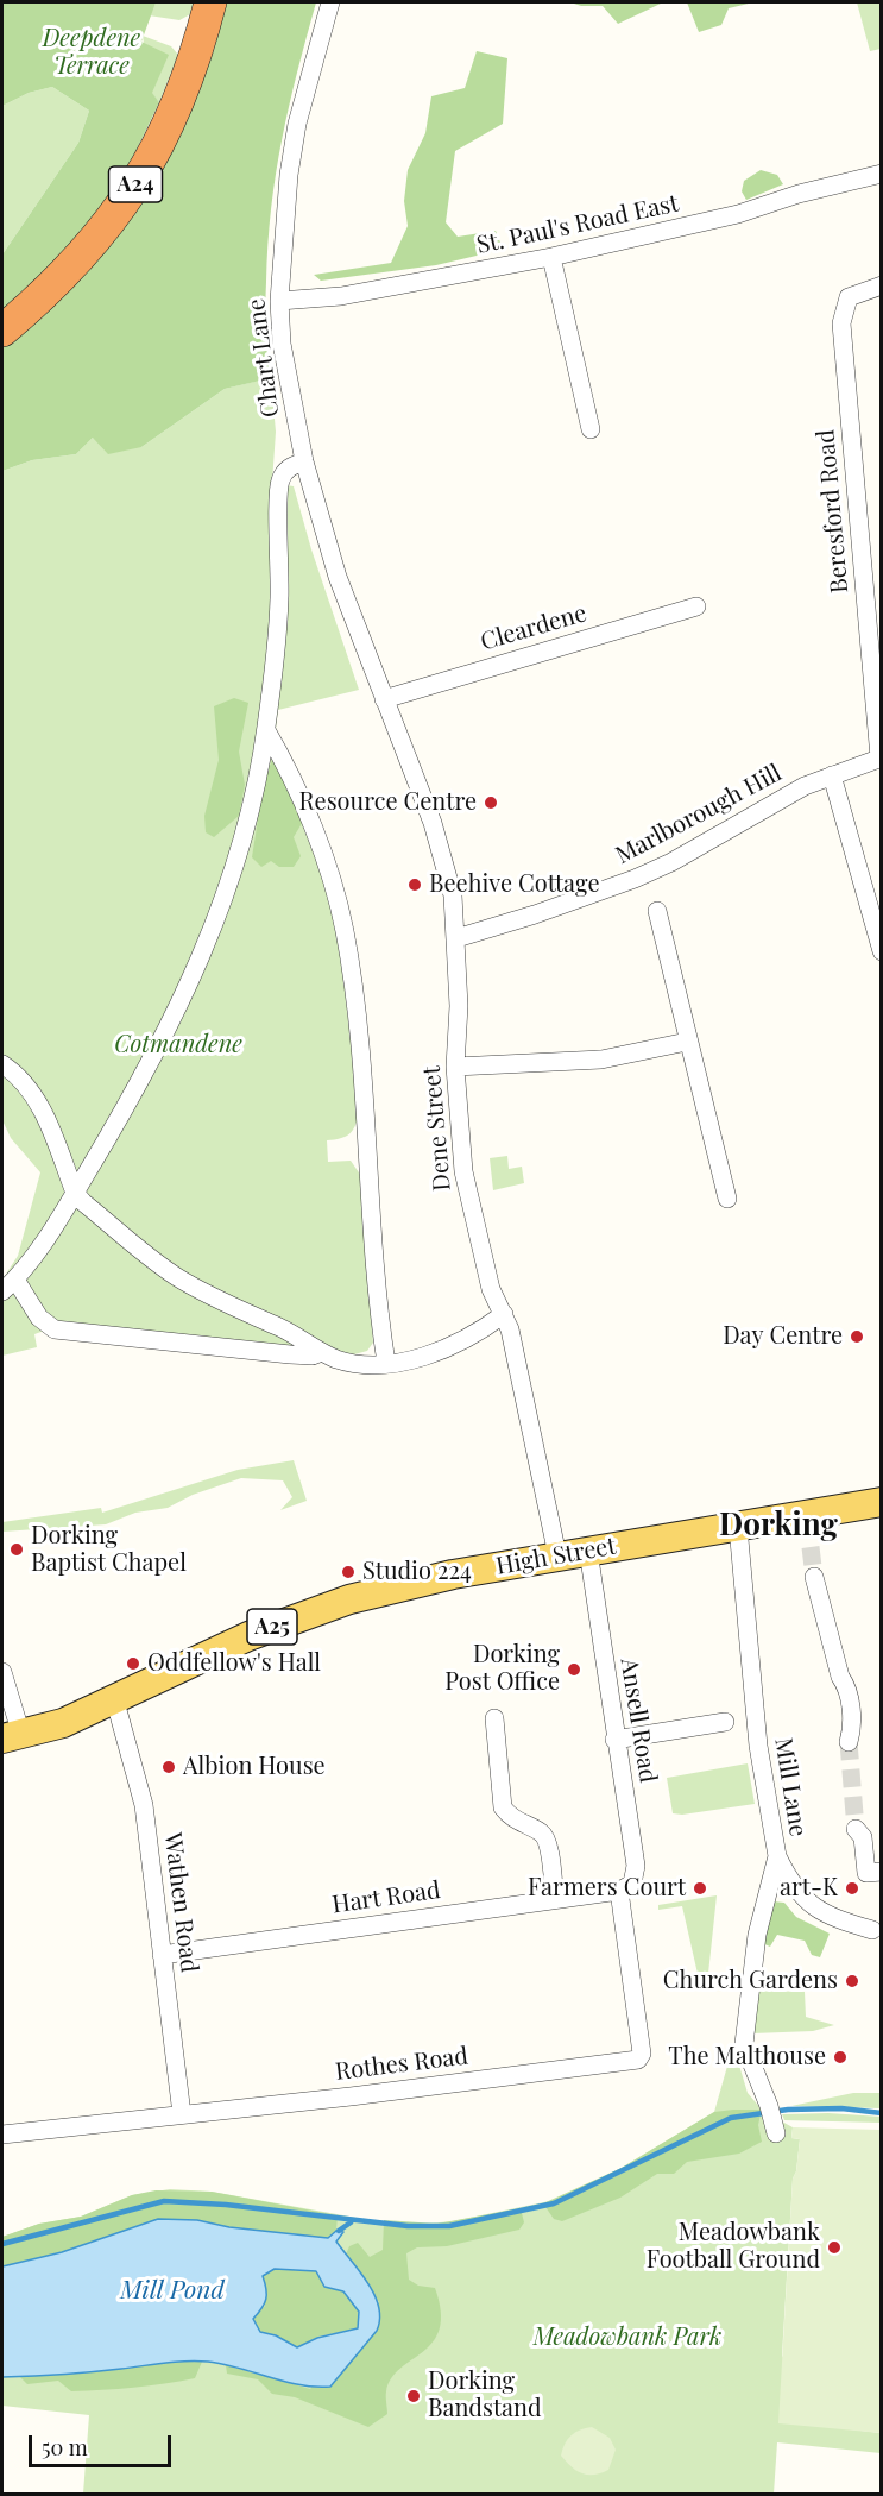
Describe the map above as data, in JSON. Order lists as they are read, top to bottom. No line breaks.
{"streets":{"highway":["A24"],"main road":["High Street","A25"],"street":["St. Paul's Road East","Chart Lane","Beresford Road","Cleardene","Marlborough Hill","Dene Street","Ansell Road","Mill Lane","Hart Road","Wathen Road","Rothes Road"]},"crossings":[["St. Paul's Road East","Chart Lane"],["Chart Lane","Cleardene"],["Chart Lane","Dene Street"],["Beresford Road","Marlborough Hill"],["Cleardene","Dene Street"],["Marlborough Hill","Dene Street"],["Dene Street","High Street"],["High Street","Ansell Road"],["High Street","Mill Lane"],["High Street","Wathen Road"],["Ansell Road","Hart Road"],["Ansell Road","Rothes Road"],["Hart Road","Wathen Road"],["Hart Road","Rothes Road"],["Wathen Road","Rothes Road"]],"districts":["Dorking"],"water":["Mill Pond"],"parks":["Deepdene Terrace","Cotmandene","Meadowbank Park"],"places":["Resource Centre","Beehive Cottage","Day Centre","Dorking Baptist Chapel","Studio 224","Oddfellow's Hall","Dorking Post Office","Albion House","Farmers Court","art-K","Church Gardens","The Malthouse","Meadowbank Football Ground","Dorking Bandstand"],"scale_bar":"50 m"}
